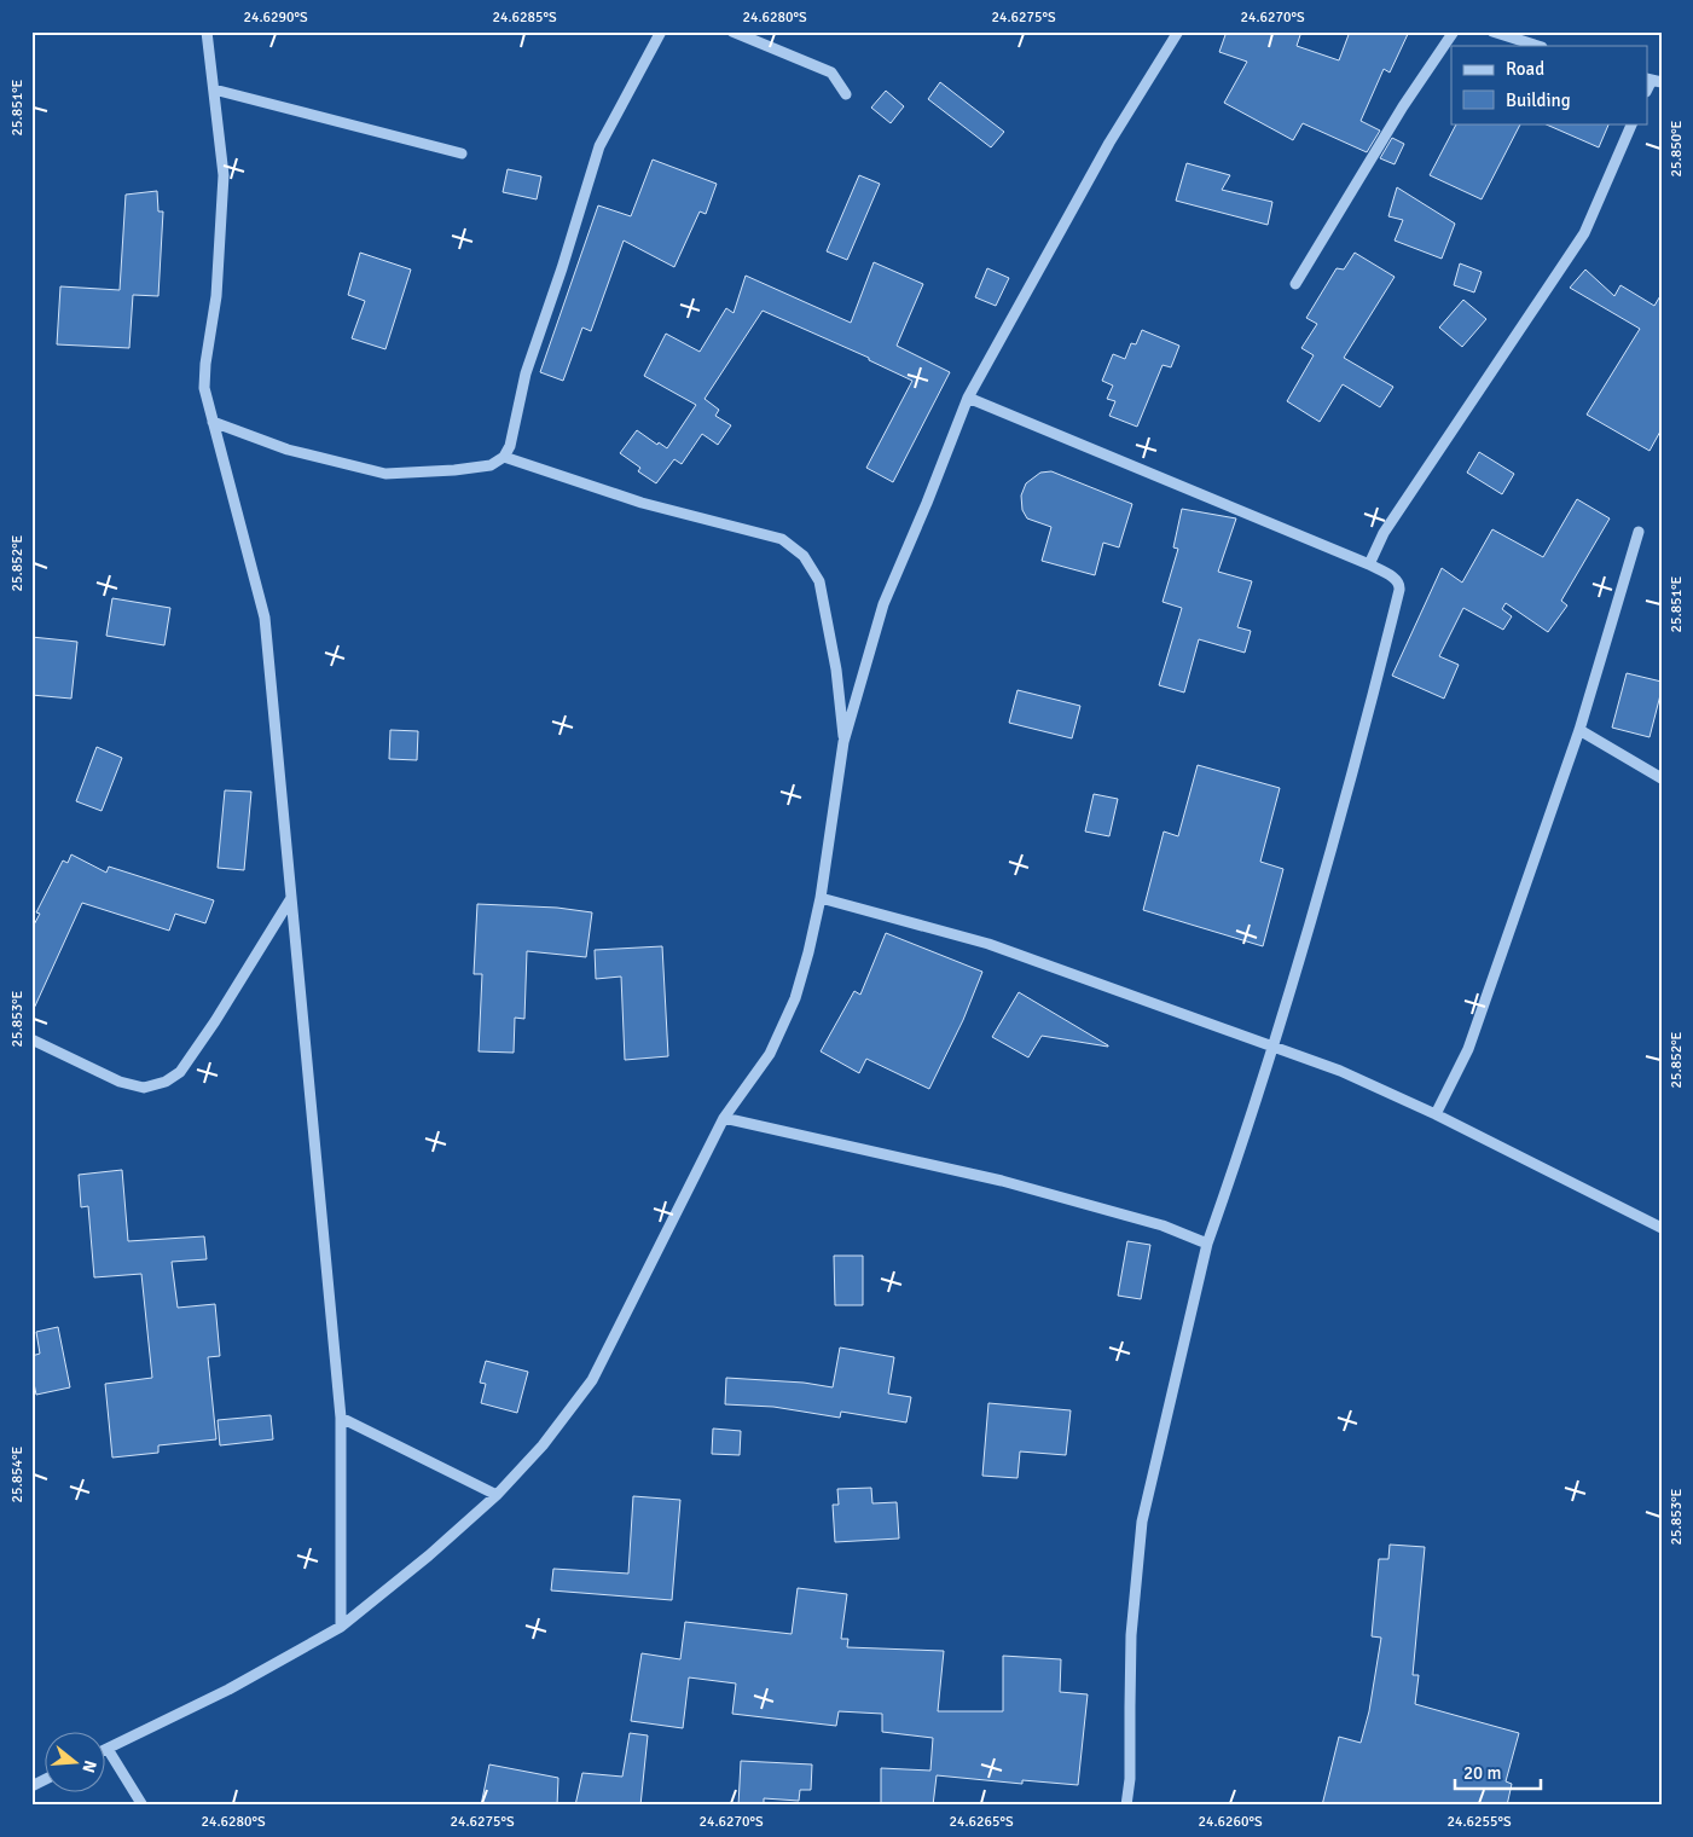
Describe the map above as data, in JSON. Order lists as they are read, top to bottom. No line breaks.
{"legend":["Road","Building"],"scale_bar":"20 m","north":"right","coordinates":["24.6290°S","24.6285°S","24.6280°S","24.6275°S","24.6270°S","25.851°E","25.850°E","25.852°E","25.853°E","25.854°E","24.6265°S","24.6260°S","24.6255°S"]}
